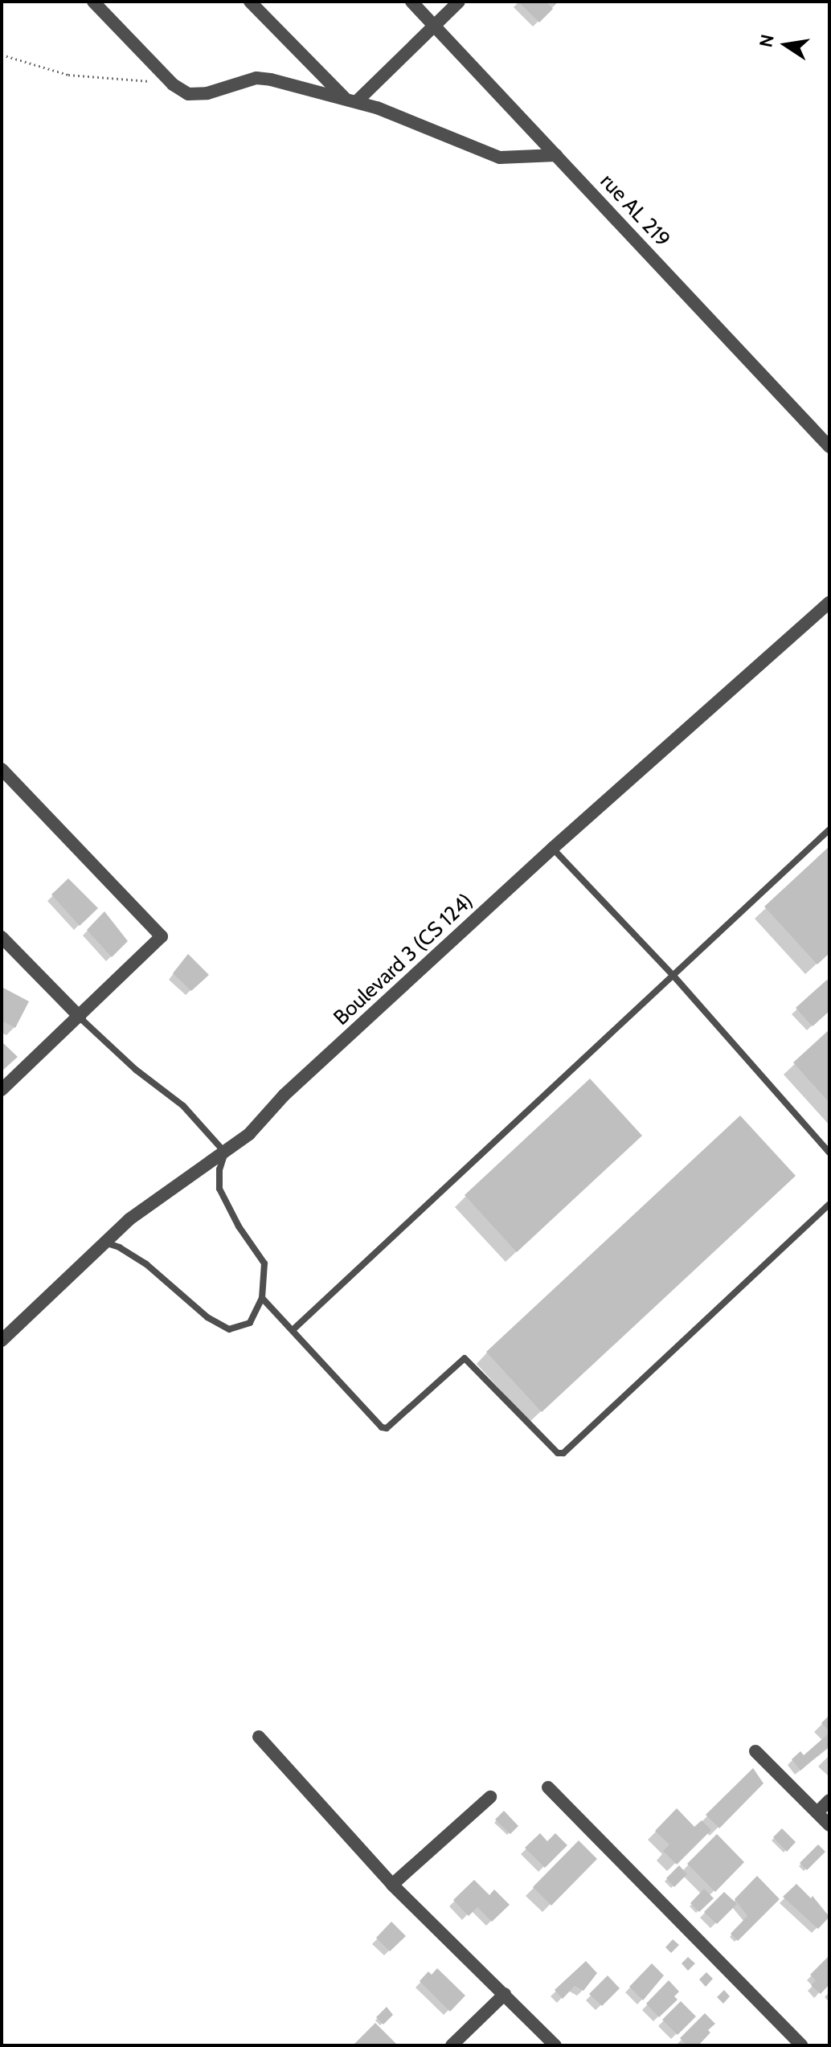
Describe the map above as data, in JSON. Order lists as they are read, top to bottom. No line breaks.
{"streets":{"street":["rue AL 219","Boulevard 3 (CS 124)"]},"north":"left"}
